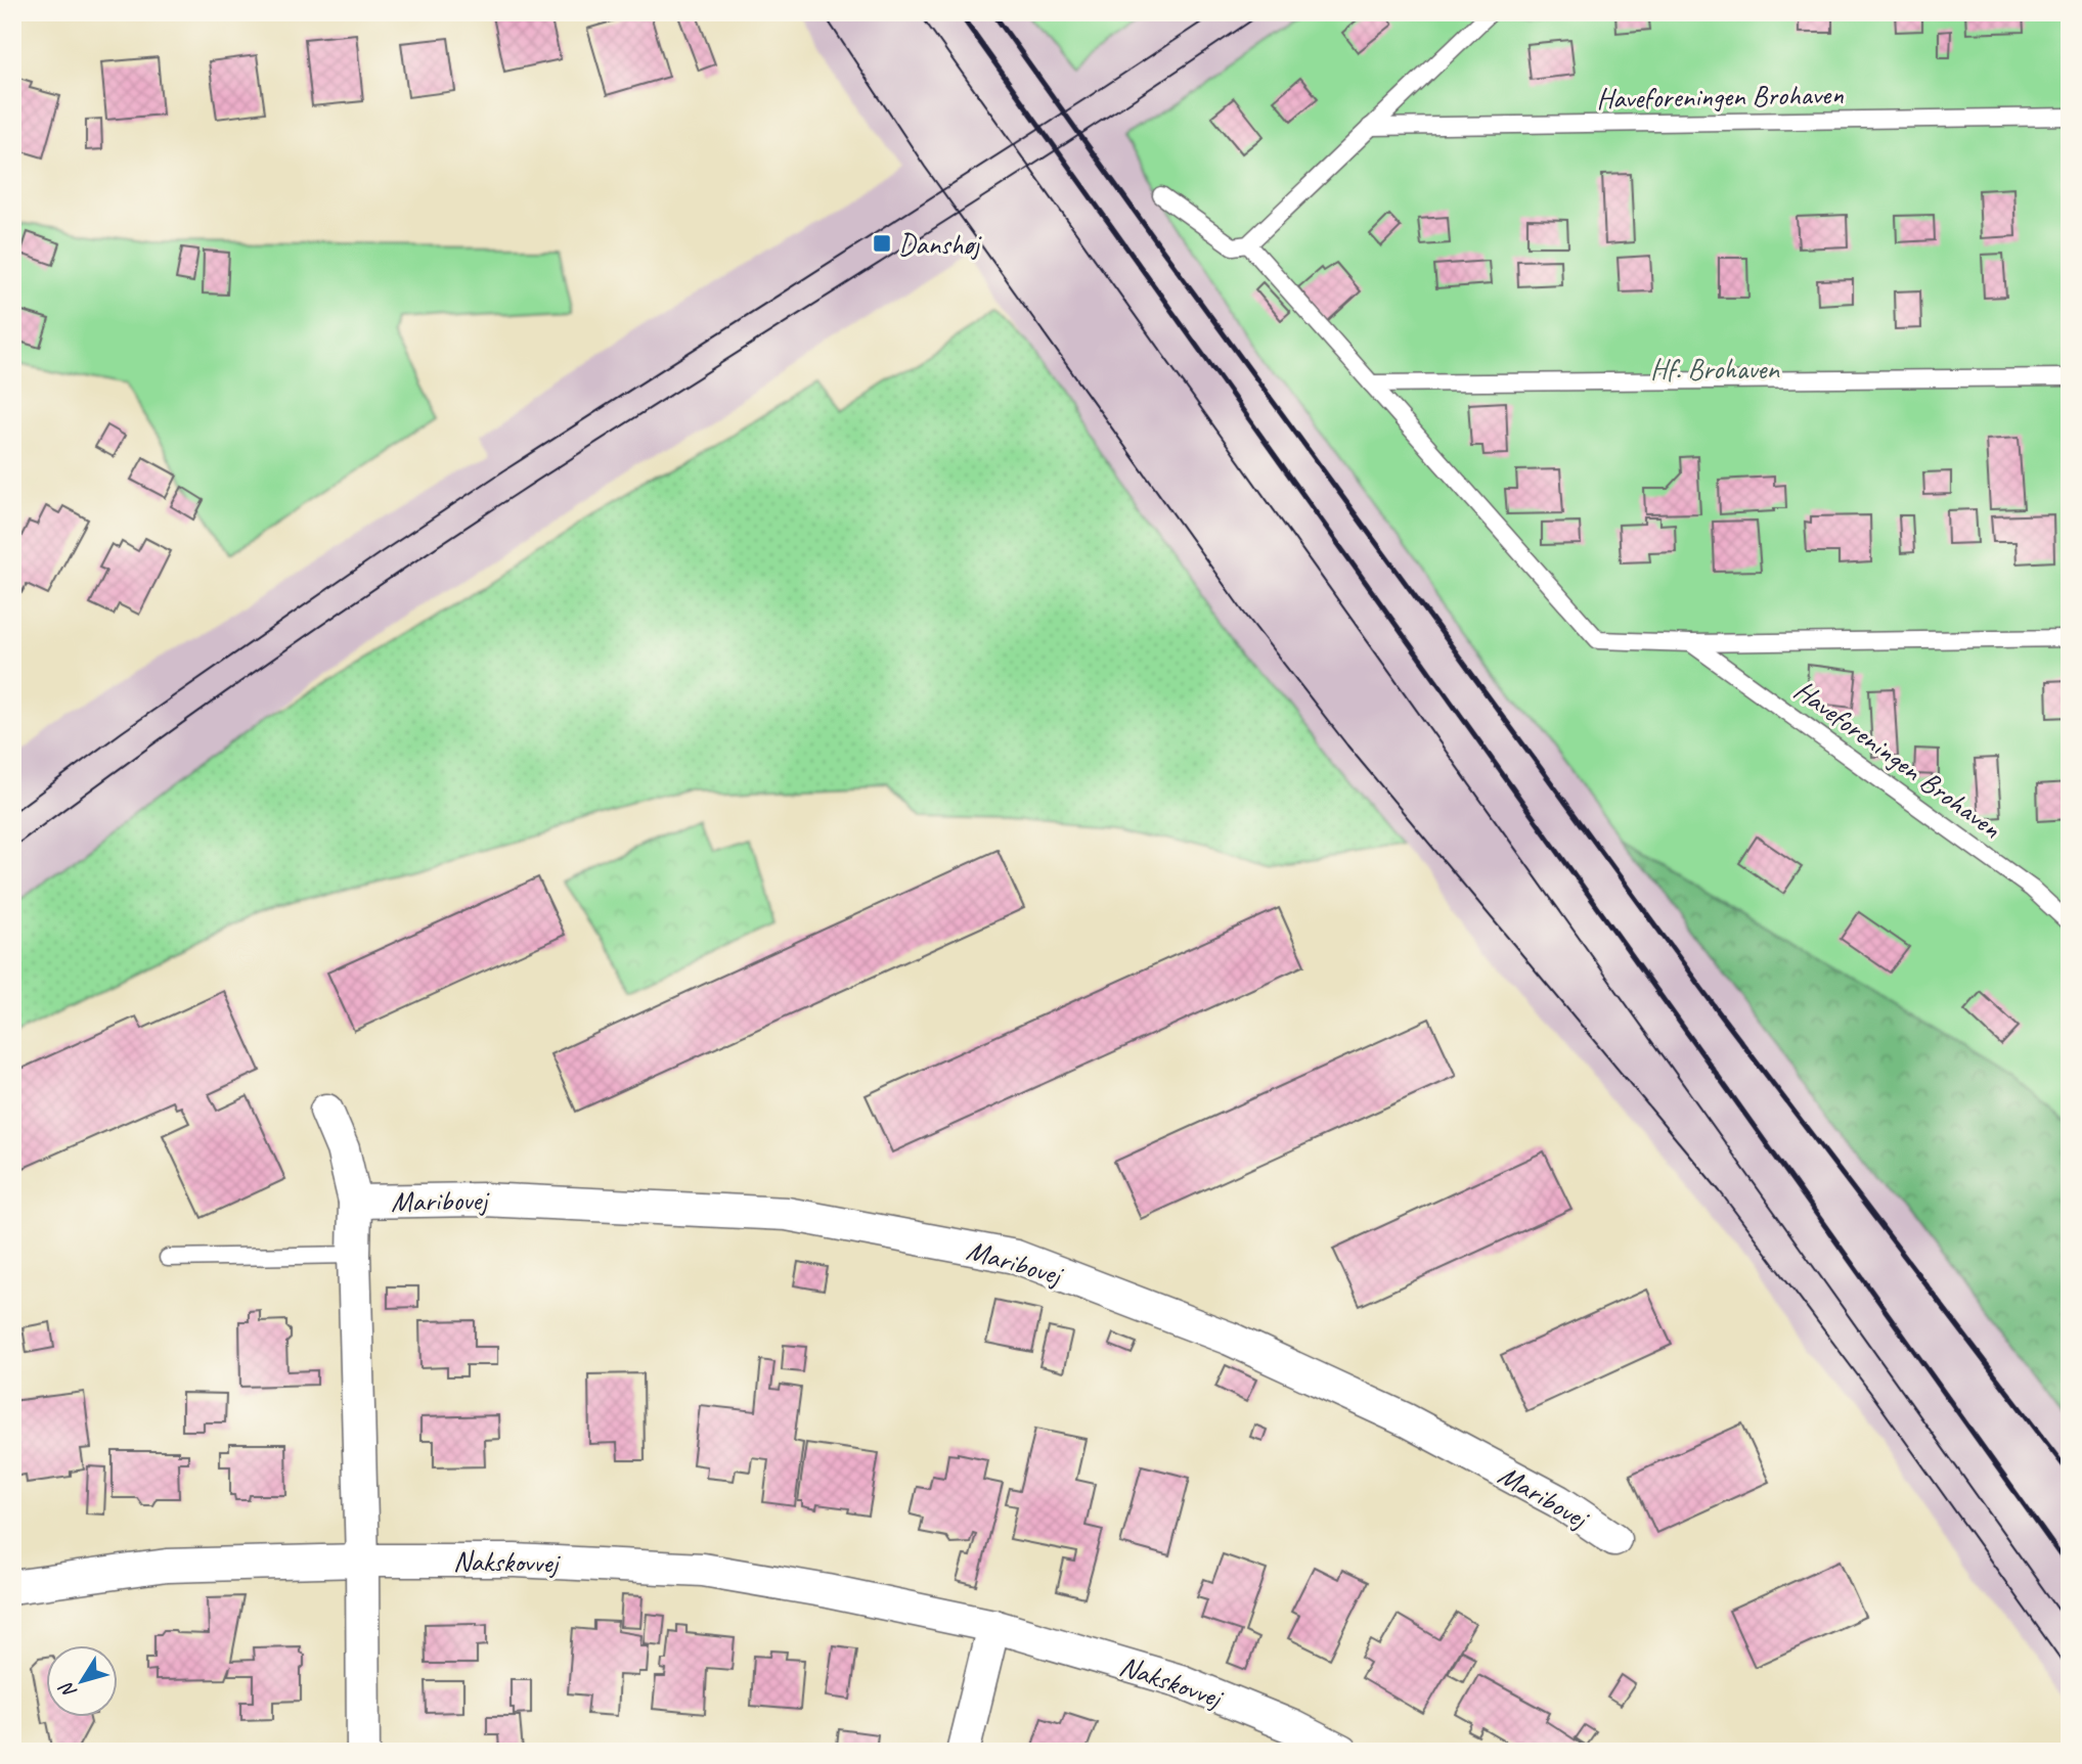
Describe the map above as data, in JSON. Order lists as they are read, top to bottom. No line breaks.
{"streets":{"street":["Maribovej","Nakskovvej"],"lane":["Haveforeningen Brohaven"]},"crossings":[["Maribovej","Nakskovvej"]],"parks":["Hf. Brohaven"],"places":{"transit":["Danshøj"]},"north":"bottom left"}
